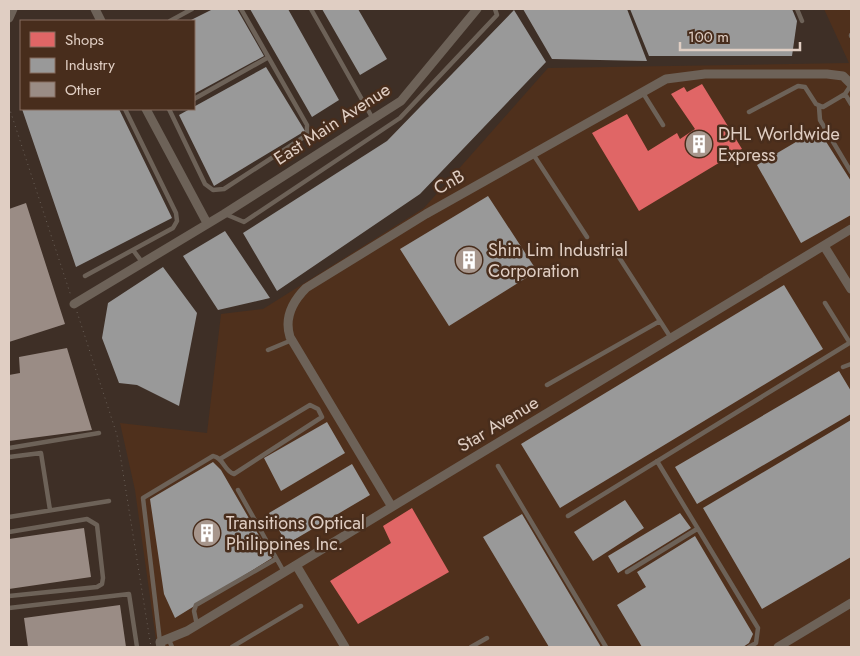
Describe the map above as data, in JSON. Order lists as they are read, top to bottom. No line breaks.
{"streets":{"street":["East Main Avenue","CnB","Star Avenue"]},"crossings":[["CnB","Star Avenue"]],"places":{"building":["DHL Worldwide Express","Shin Lim Industrial Corporation","Transitions Optical Philippines Inc."]},"legend":["Shops","Industry","Other"],"scale_bar":"100 m"}
